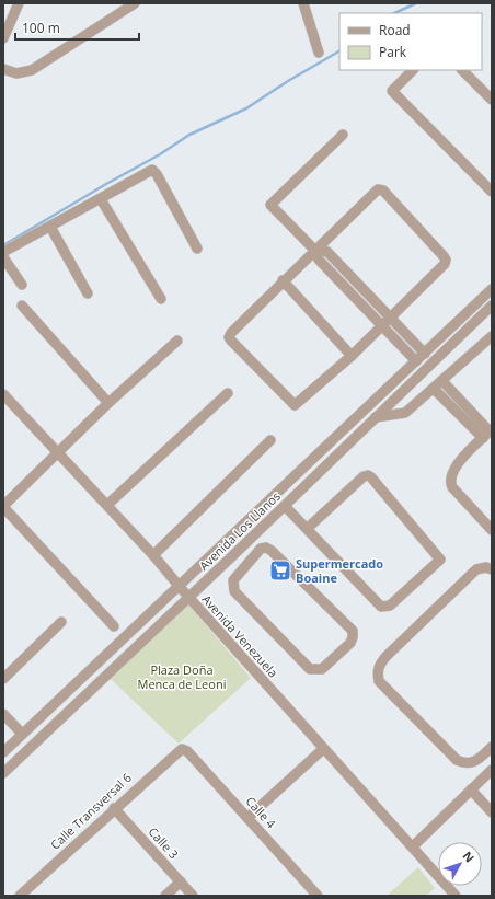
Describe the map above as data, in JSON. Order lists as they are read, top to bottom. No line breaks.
{"streets":{"street":["Avenida Los Llanos","Avenida Venezuela","Calle Transversal 6","Calle 4","Calle 3"]},"crossings":[["Avenida Los Llanos","Avenida Venezuela"],["Calle Transversal 6","Calle 4"],["Calle Transversal 6","Calle 3"]],"parks":["Plaza Doña Menca de Leoni"],"places":{"supermarket":["Supermercado Boaine"]},"legend":["Road","Park"],"scale_bar":"100 m","north":"top right"}
